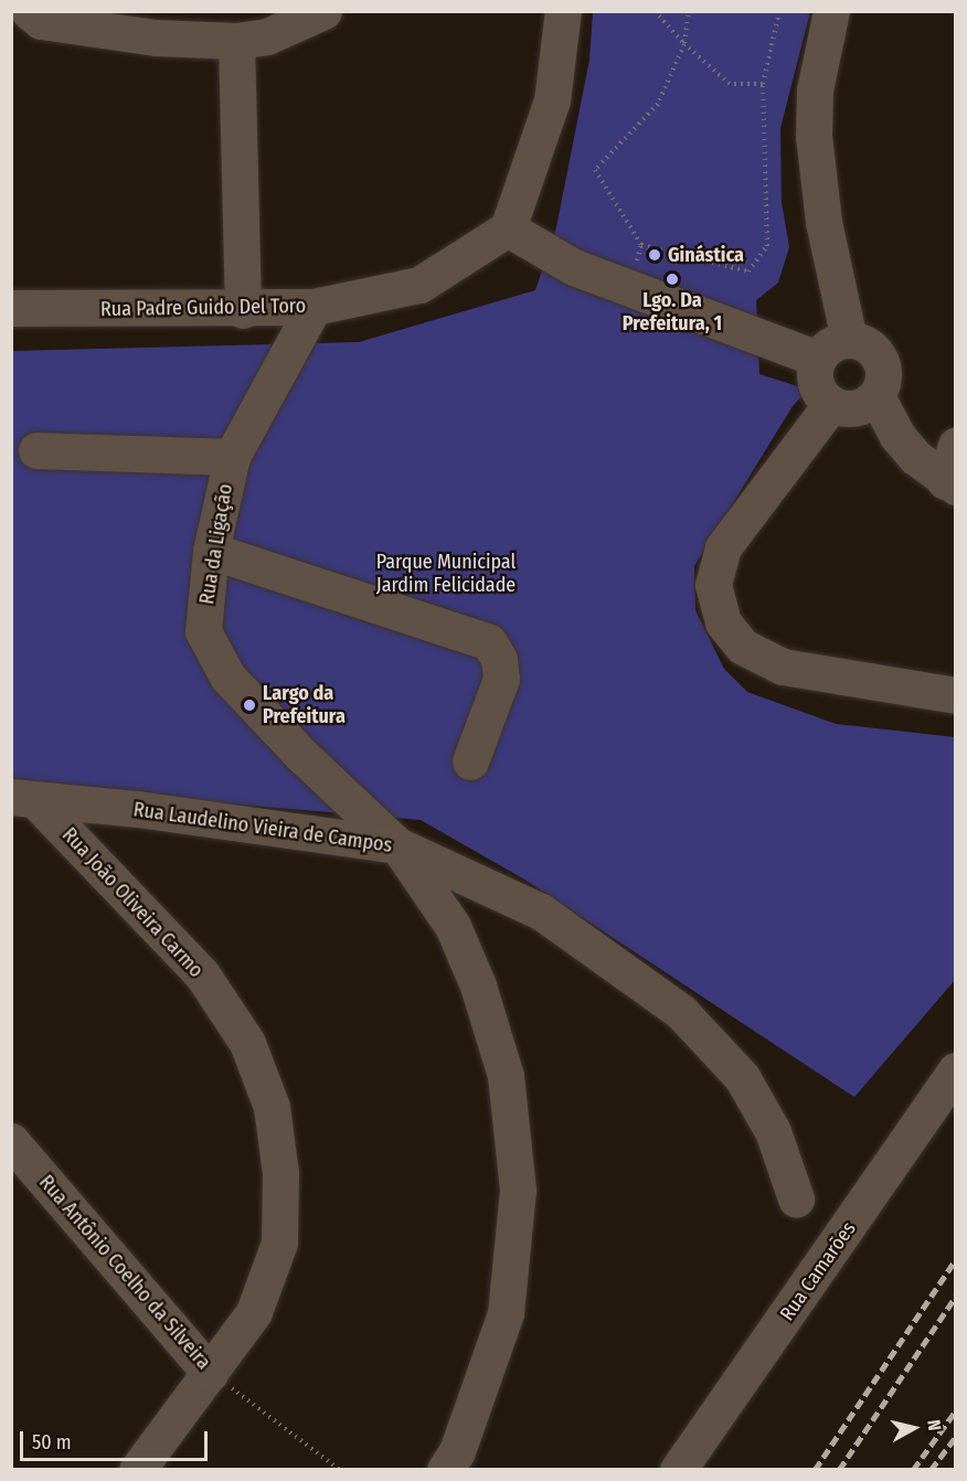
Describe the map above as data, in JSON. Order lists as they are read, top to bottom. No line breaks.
{"streets":{"street":["Rua Padre Guido Del Toro","Rua da Ligação","Rua Laudelino Vieira de Campos","Rua João Oliveira Carmo","Rua Camarões","Rua Antônio Coelho da Silveira"]},"crossings":[["Rua Padre Guido Del Toro","Rua da Ligação"],["Rua da Ligação","Rua Laudelino Vieira de Campos"],["Rua Laudelino Vieira de Campos","Rua João Oliveira Carmo"],["Rua João Oliveira Carmo","Rua Antônio Coelho da Silveira"]],"parks":["Parque Municipal Jardim Felicidade"],"places":["Ginástica","Lgo. Da Prefeitura, 1","Largo da Prefeitura"],"scale_bar":"50 m","north":"right"}
